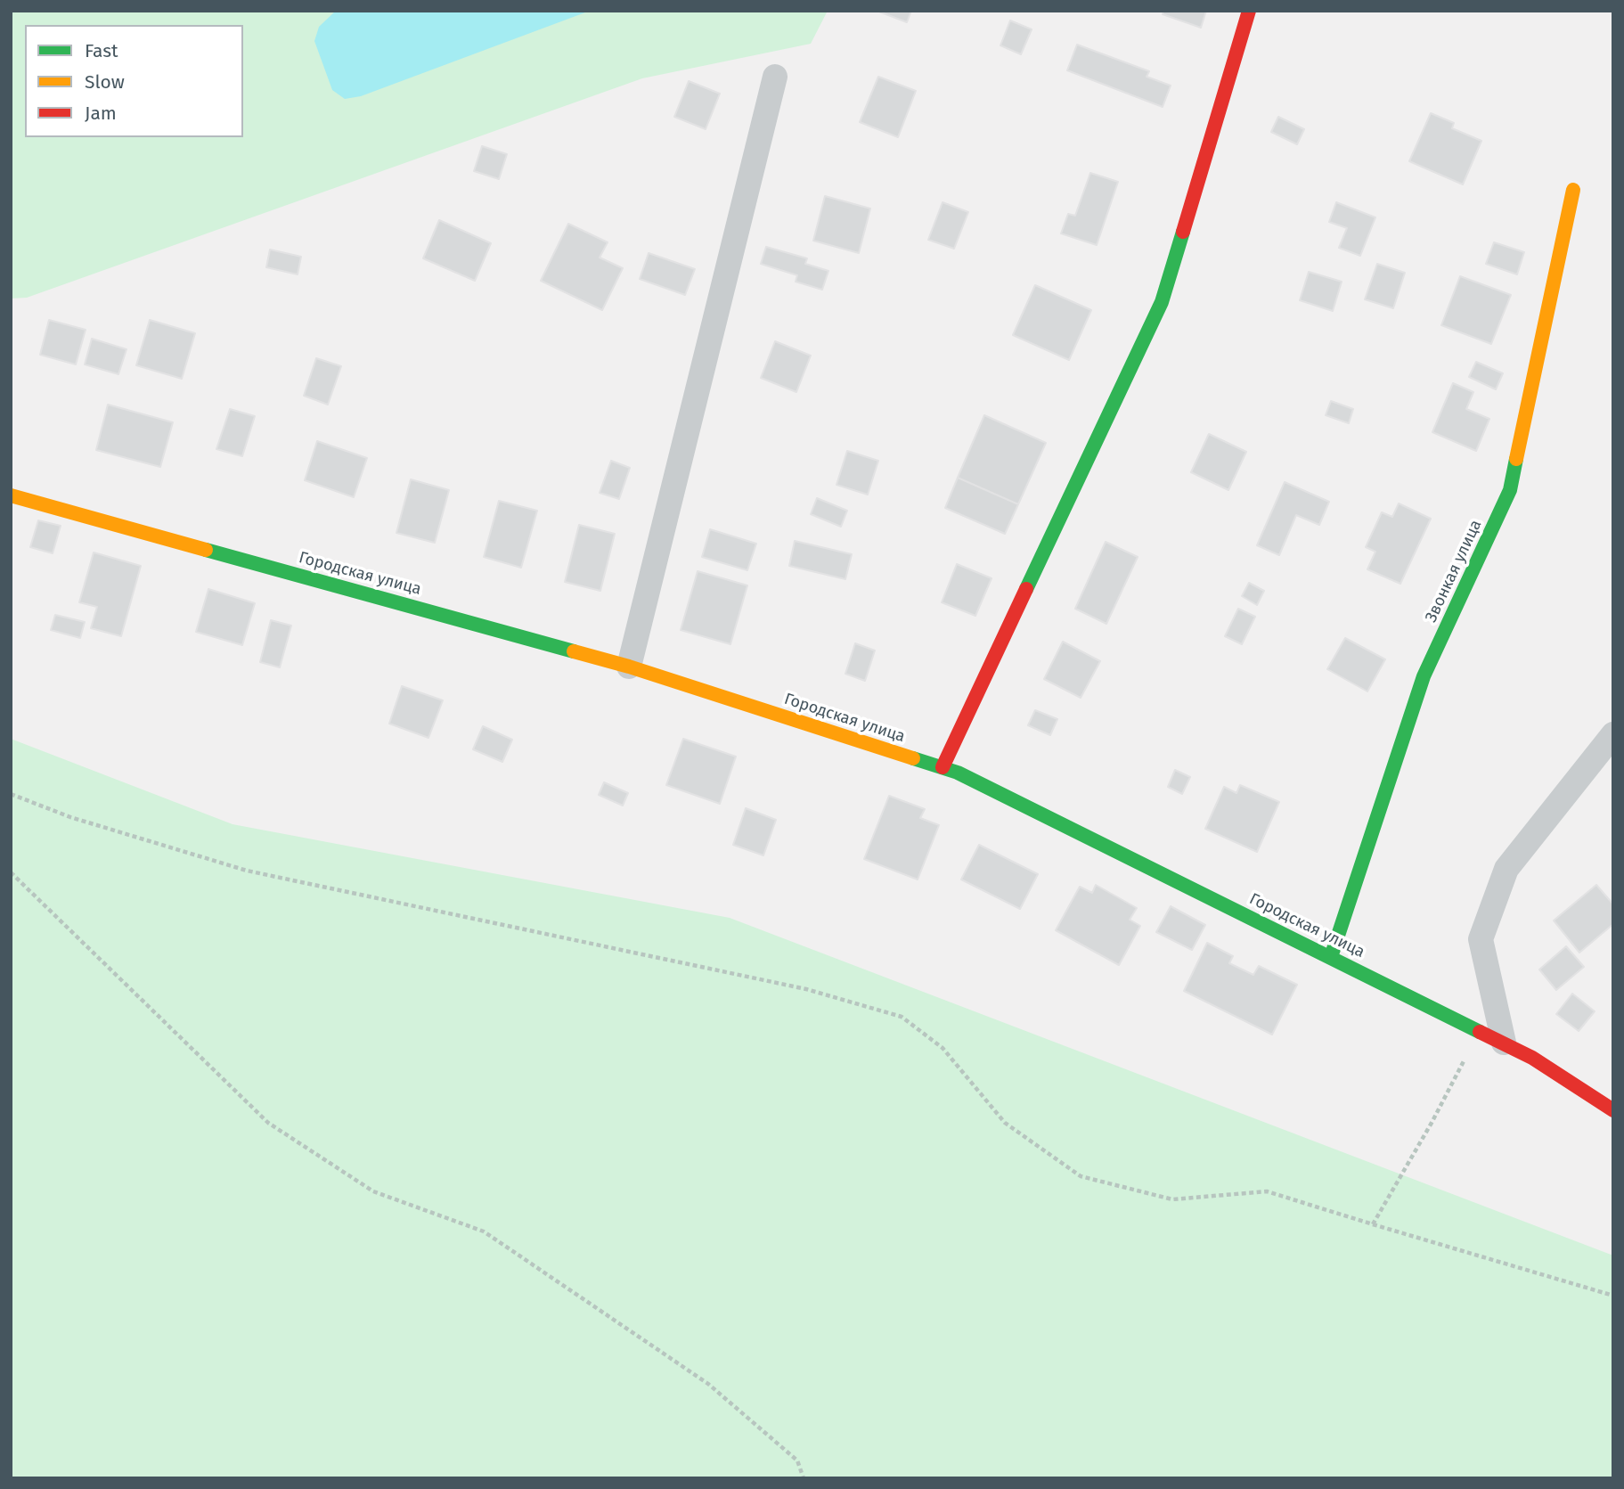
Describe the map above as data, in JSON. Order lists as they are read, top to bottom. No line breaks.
{"streets":{"street":["Звонкая улица","Городская улица"]},"crossings":[["Звонкая улица","Городская улица"]],"legend":["Fast","Slow","Jam"]}
